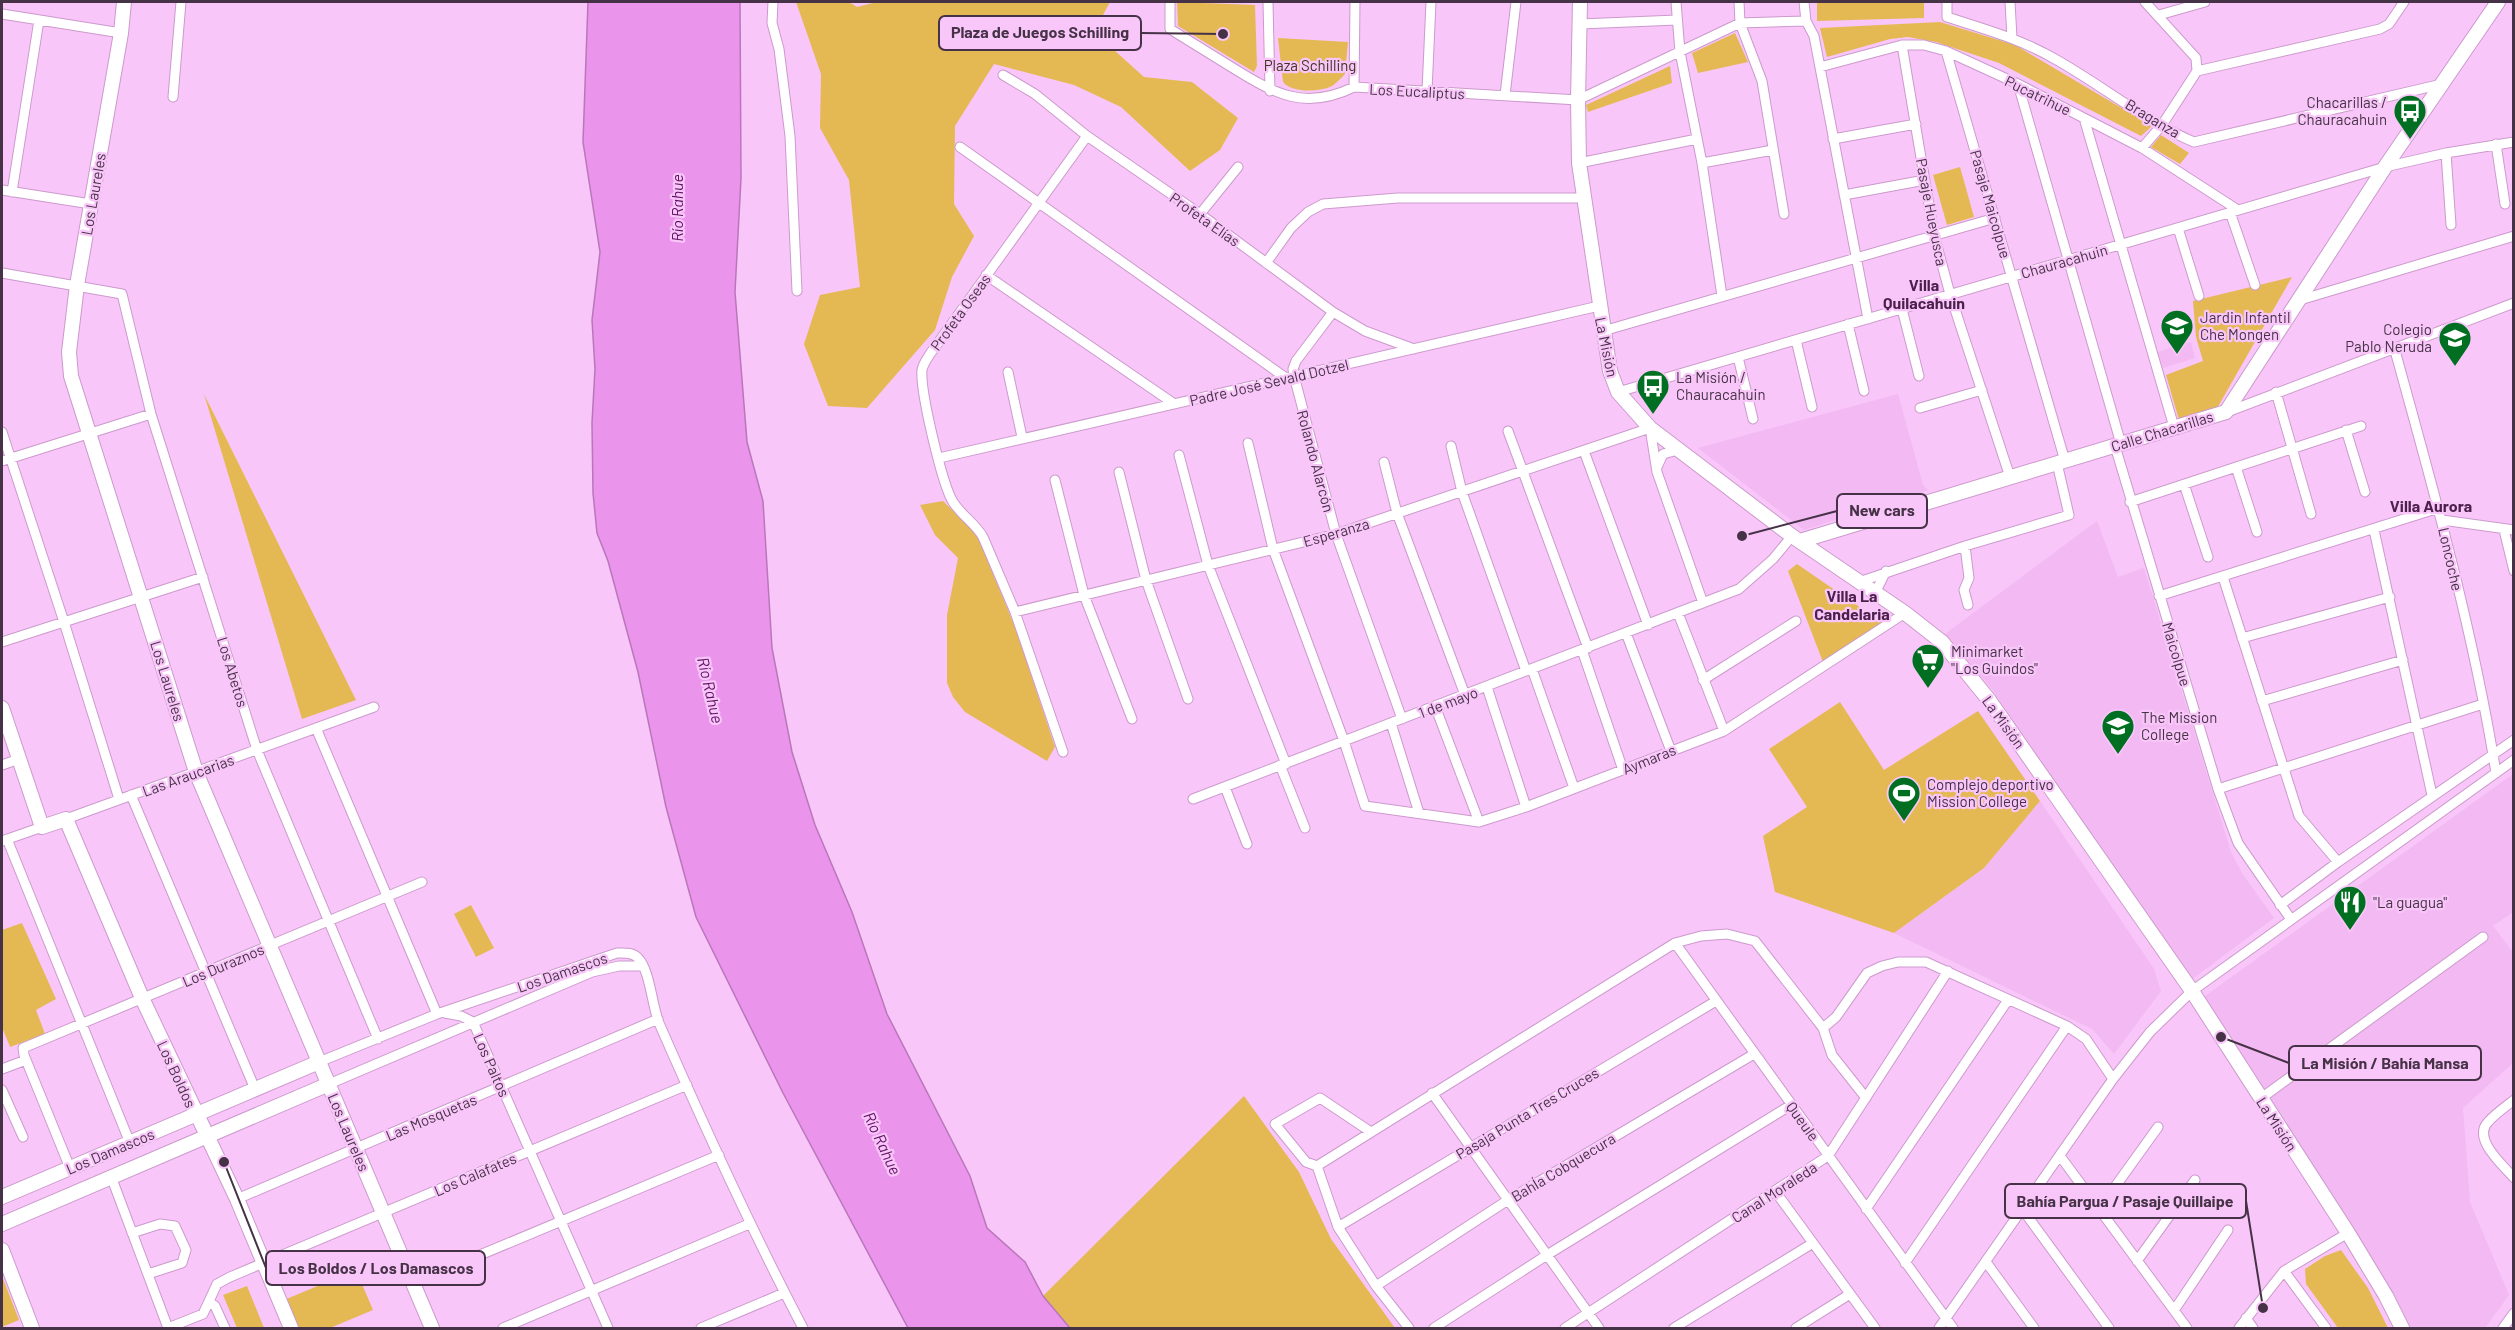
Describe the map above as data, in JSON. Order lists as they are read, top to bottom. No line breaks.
{"streets":{"street":["Los Eucaliptus","Pucatrihue","Braganza","Los Laureles","Pasaje Maicolpue","Pasaje Hueyusca","Profeta Elías","Chauracahuin","Profeta Oseas","La Misión","Padre José Sevald Dotzel","Calle Chacarillas","Rolando Alarcón","Esperanza","Loncoche","Maicolpue","Los Abetos","1 de mayo","Aymaras","Las Araucarias","Los Duraznos","Los Damascos","Los Paltos","Los Boldos","Pasaja Punta Tres Cruces","Las Mosquetas","Queule","BahÍa Cobquecura","Los Calafates","Canal Moraleda"]},"crossings":[["Los Eucaliptus","La Misión"],["Pucatrihue","Pasaje Maicolpue"],["Pucatrihue","Pasaje Hueyusca"],["Pucatrihue","Chauracahuin"],["Pucatrihue","Maicolpue"],["Braganza","Calle Chacarillas"],["Los Laureles","Los Abetos"],["Los Laureles","Las Araucarias"],["Los Laureles","Los Duraznos"],["Los Laureles","Los Damascos"],["Los Laureles","Las Mosquetas"],["Los Laureles","Los Calafates"],["Pasaje Maicolpue","Chauracahuin"],["Pasaje Maicolpue","Calle Chacarillas"],["Pasaje Hueyusca","Chauracahuin"],["Pasaje Hueyusca","Calle Chacarillas"],["Profeta Elías","Profeta Oseas"],["Profeta Elías","Padre José Sevald Dotzel"],["Chauracahuin","La Misión"],["Chauracahuin","Calle Chacarillas"],["Chauracahuin","Maicolpue"],["Profeta Oseas","Padre José Sevald Dotzel"],["Profeta Oseas","Esperanza"],["La Misión","Padre José Sevald Dotzel"],["La Misión","Calle Chacarillas"],["La Misión","Esperanza"],["La Misión","1 de mayo"],["La Misión","Aymaras"],["Padre José Sevald Dotzel","Rolando Alarcón"],["Calle Chacarillas","Maicolpue"],["Calle Chacarillas","1 de mayo"],["Rolando Alarcón","Esperanza"],["Rolando Alarcón","1 de mayo"],["Los Abetos","Las Araucarias"],["Los Abetos","Los Duraznos"],["Los Abetos","Los Damascos"],["1 de mayo","Aymaras"],["Las Araucarias","Los Boldos"],["Los Duraznos","Los Boldos"],["Los Damascos","Los Paltos"],["Los Damascos","Los Boldos"],["Los Paltos","Las Mosquetas"],["Los Paltos","Los Calafates"],["Los Boldos","Las Mosquetas"],["Los Boldos","Los Calafates"],["Pasaja Punta Tres Cruces","Queule"],["Queule","BahÍa Cobquecura"],["Queule","Canal Moraleda"]],"districts":["Villa Quilacahuin","Villa Aurora","Villa La Candelaria"],"water":["Río Rahue"],"parks":["Plaza Schilling"],"places":{"other":["Plaza de Juegos Schilling","New cars","La Misión / Bahía Mansa","Los Boldos / Los Damascos","Bahía Pargua / Pasaje Quillaipe"],"bus stop":["Chacarillas / Chauracahuin","La Misión / Chauracahuin"],"school or university":["Jardin Infantil Che Mongen","Colegio Pablo Neruda","The Mission College"],"supermarket":["Minimarket \"Los Guindos\""],"sports":["Complejo deportivo Mission College"],"restaurant":["\"La guagua\""]}}
